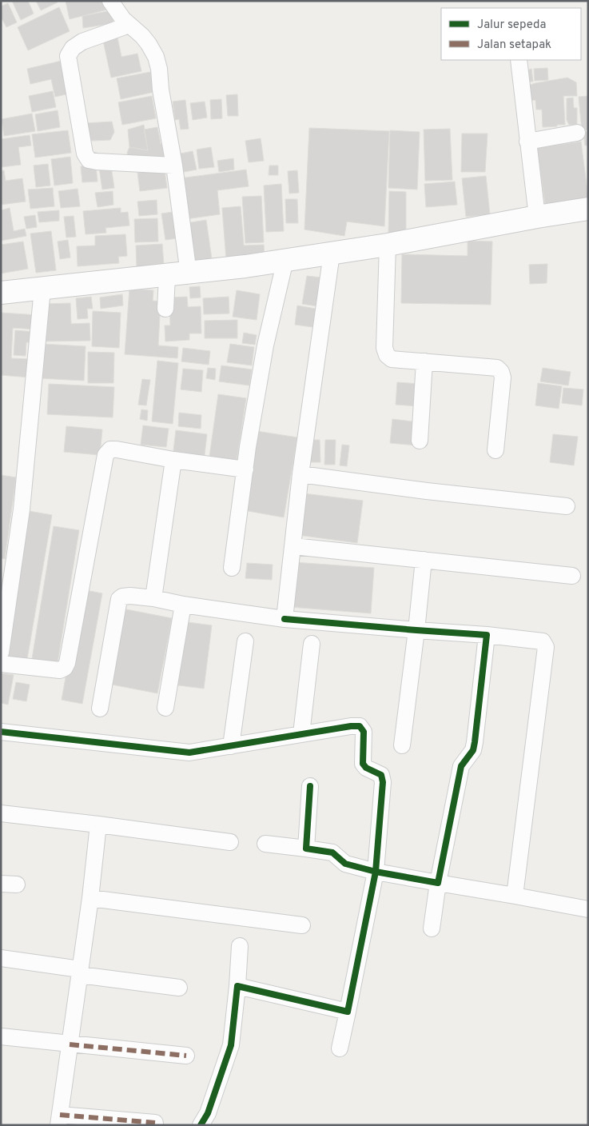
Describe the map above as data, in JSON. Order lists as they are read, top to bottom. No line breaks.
{"legend":["Jalur sepeda","Jalan setapak"]}
